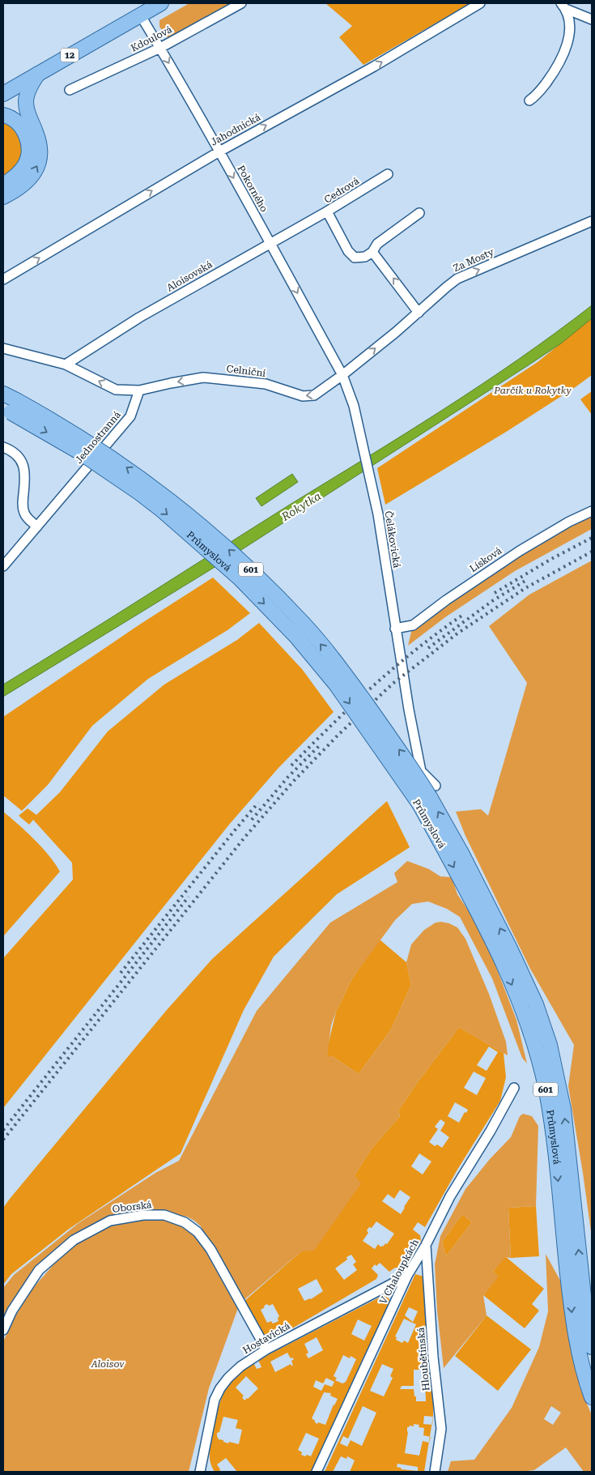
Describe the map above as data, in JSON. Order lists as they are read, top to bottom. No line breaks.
{"streets":{"main road":["12","Průmyslová","601"],"street":["Kdoulová","Jahodnická","Pokorného","Cedrová","Za Mosty","Aloisovská","Celniční","Jednostranná","Čelákovická","Lísková","Oborská","V Chaloupkách","Hostavická","Hloubětínská"]},"crossings":[["Kdoulová","Pokorného"],["12","Pokorného"],["Jahodnická","Pokorného"],["Pokorného","Za Mosty"],["Pokorného","Aloisovská"],["Pokorného","Celniční"],["Pokorného","Čelákovická"],["Cedrová","Aloisovská"],["Za Mosty","Celniční"],["Za Mosty","Čelákovická"],["Celniční","Jednostranná"],["Celniční","Čelákovická"],["Čelákovická","Průmyslová"],["Čelákovická","Lísková"],["Oborská","Hostavická"],["V Chaloupkách","Hostavická"],["V Chaloupkách","Hloubětínská"]],"one_way":["Jahodnická","Pokorného","Za Mosty","Celniční"],"water":["Rokytka"],"parks":["Parčík u Rokytky","Aloisov"]}
